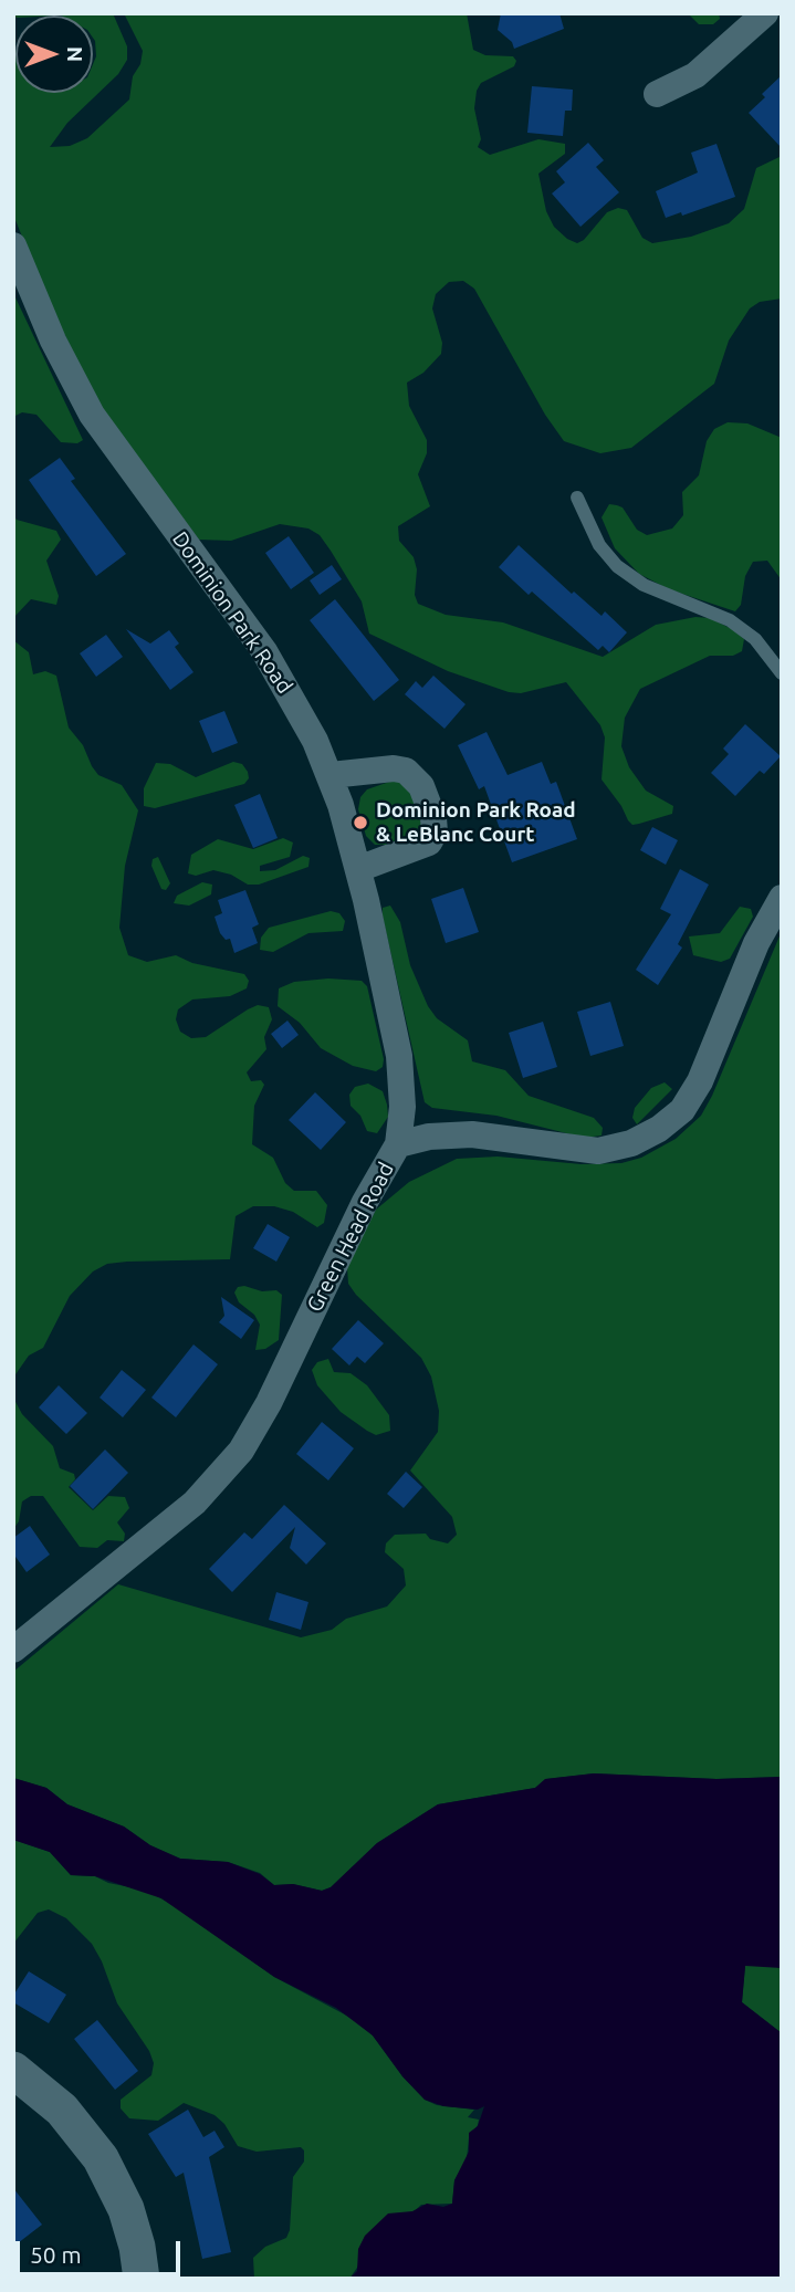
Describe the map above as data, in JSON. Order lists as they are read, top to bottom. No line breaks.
{"streets":{"street":["Dominion Park Road","Green Head Road"]},"crossings":[["Dominion Park Road","Green Head Road"]],"places":["Dominion Park Road & LeBlanc Court"],"scale_bar":"50 m","north":"right"}
